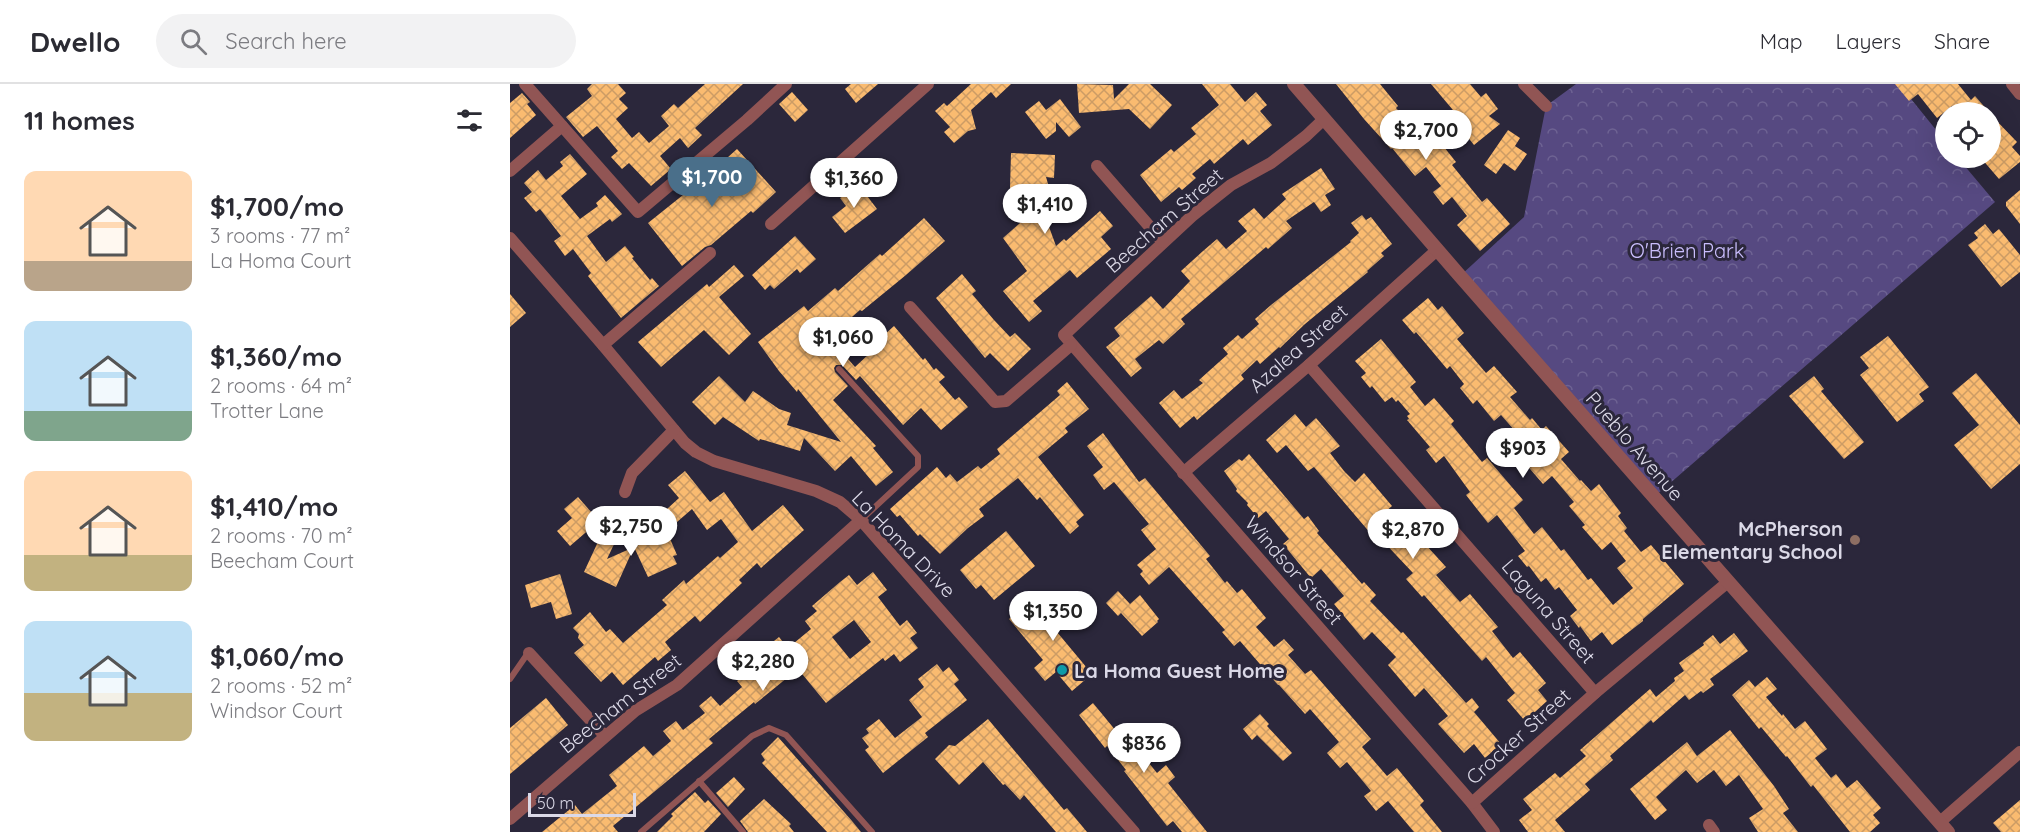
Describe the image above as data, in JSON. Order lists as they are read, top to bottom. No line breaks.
{"streets":{"street":["Beecham Street","Azalea Street","Pueblo Avenue","La Homa Drive","Windsor Street","Laguna Street","Crocker Street"]},"crossings":[["Beecham Street","Pueblo Avenue"],["Beecham Street","La Homa Drive"],["Beecham Street","Windsor Street"],["Azalea Street","Pueblo Avenue"],["Azalea Street","Windsor Street"],["Azalea Street","Laguna Street"],["Pueblo Avenue","Crocker Street"],["Windsor Street","Crocker Street"],["Laguna Street","Crocker Street"]],"parks":["O'Brien Park"],"places":["McPherson Elementary School","La Homa Guest Home"],"scale_bar":"50 m","page":{"header":"Dwello","search":"Search here","nav":["Map","Layers","Share"],"heading":"11 homes","price":["$2,700","$1,700","$1,360","$1,410","$1,060","$903","$2,750","$2,870","$1,350","$2,280","$836"],"list":[{"name":"$1,700/mo","note":"3 rooms · 77 m² · La Homa Court"},{"name":"$1,360/mo","note":"2 rooms · 64 m² · Trotter Lane"},{"name":"$1,410/mo","note":"2 rooms · 70 m² · Beecham Court"},{"name":"$1,060/mo","note":"2 rooms · 52 m² · Windsor Court"}],"scale":"50 m"}}
